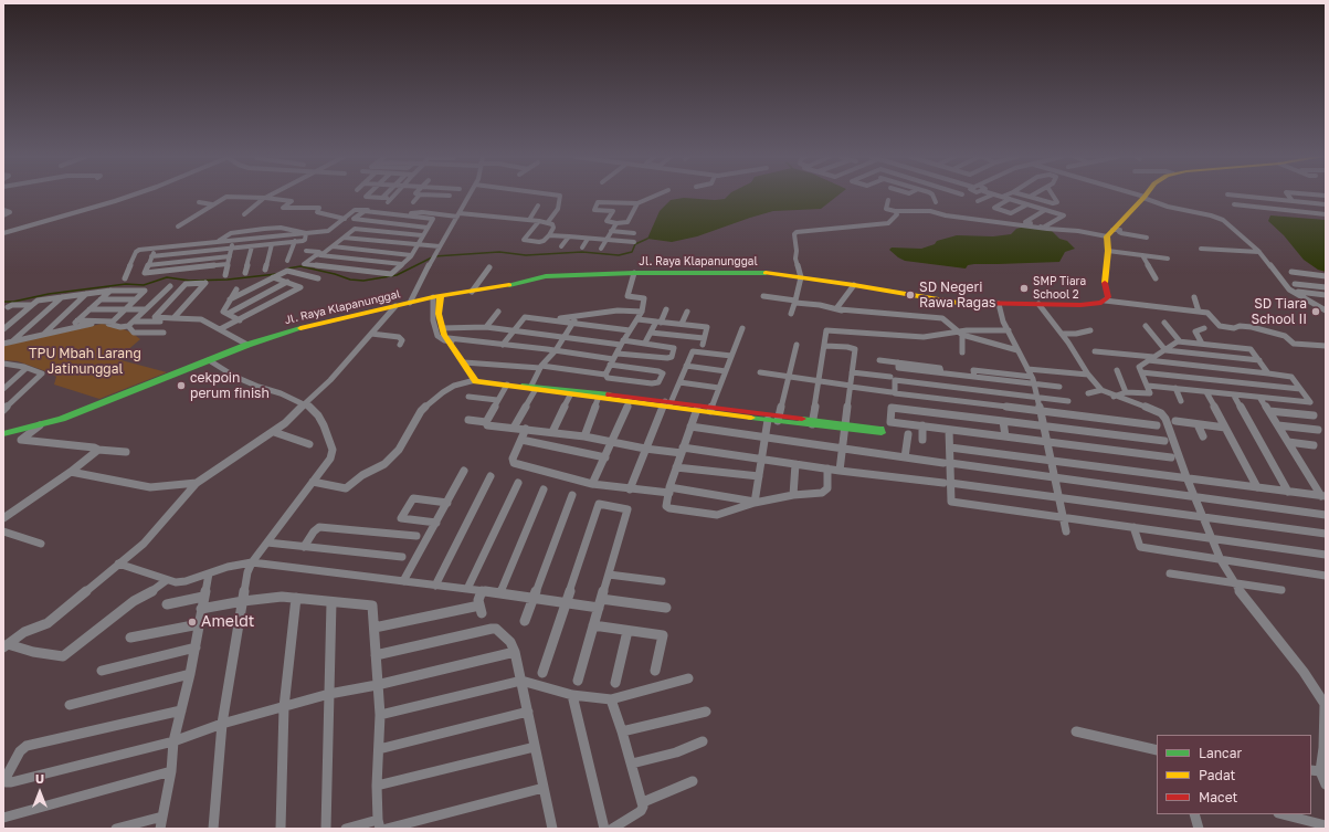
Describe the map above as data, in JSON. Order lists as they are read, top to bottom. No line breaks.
{"streets":{"street":["Jl. Raya Klapanunggal"]},"parks":["TPU Mbah Larang Jatinunggal"],"places":["SMP Tiara School 2","SD Negeri Rawa Ragas","SD Tiara School II","cekpoin perum finish","Ameldt"],"legend":["Lancar","Padat","Macet"],"north":"top"}
